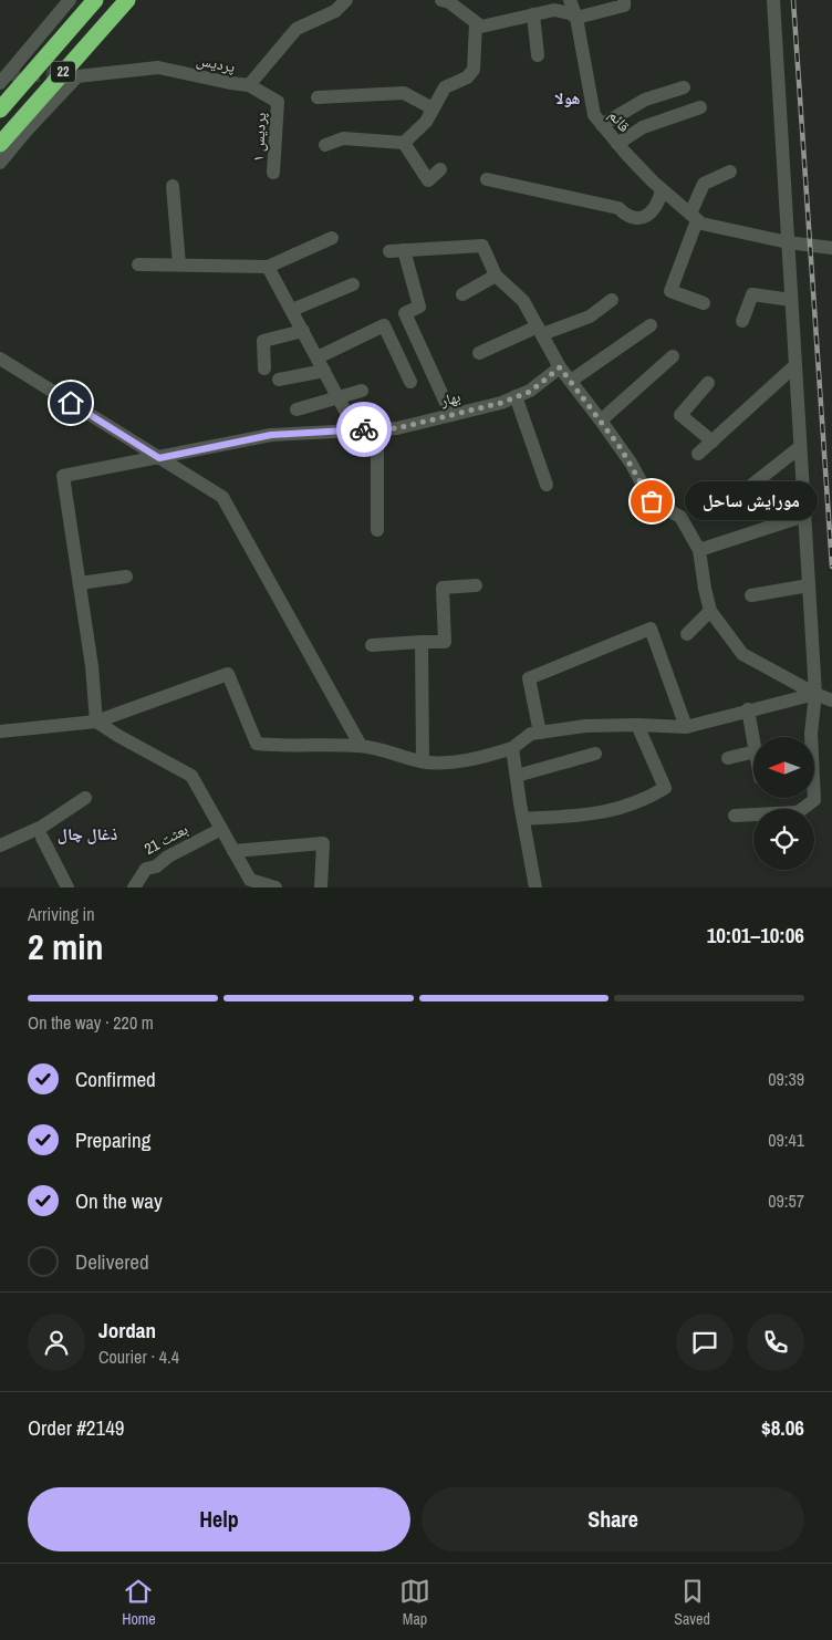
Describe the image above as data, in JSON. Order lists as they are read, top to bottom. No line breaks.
{"streets":{"highway":["22"],"street":["پرديس","قائم","پرديس ۱","بهار","بعثت 21"]},"crossings":[["پرديس","پرديس ۱"]],"districts":["هولا","ذغال چال"],"places":["مورایش ساحل"],"north":"left","page":{"bubble":"مورایش ساحل","heading":["2 min","Arriving in","10:01–10:06"],"panel":["Jordan","Courier · 4.4","Order #2149","$8.06"],"bar":"On the way · 220 m","list":[["Confirmed","09:39"],["Preparing","09:41"],["On the way","09:57"],"Delivered"],"buttons":["Help","Share"],"tabs":["Home","Map","Saved"]}}
